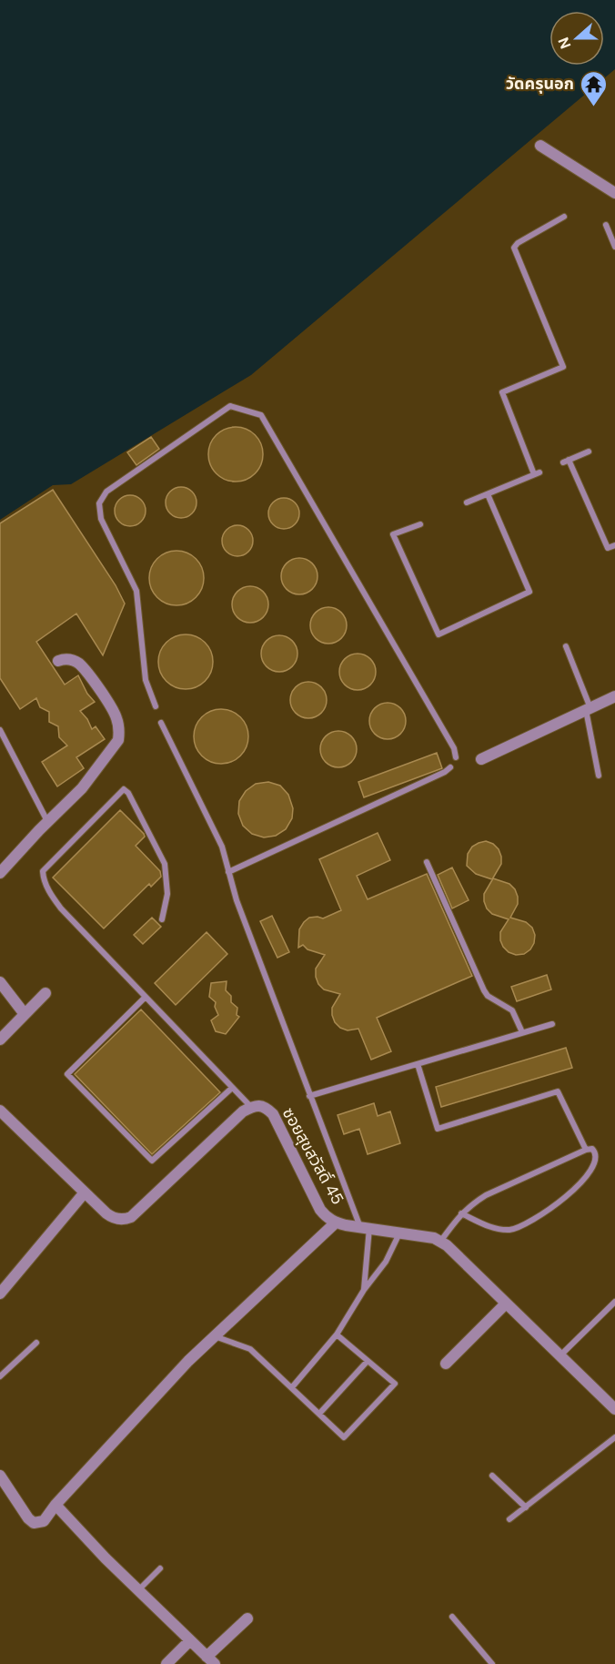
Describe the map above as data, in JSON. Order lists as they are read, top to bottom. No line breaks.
{"streets":{"street":["ซอยสุขสวัสดิ์ 45"]},"places":{"temple":["วัดครุนอก"]},"north":"left"}
